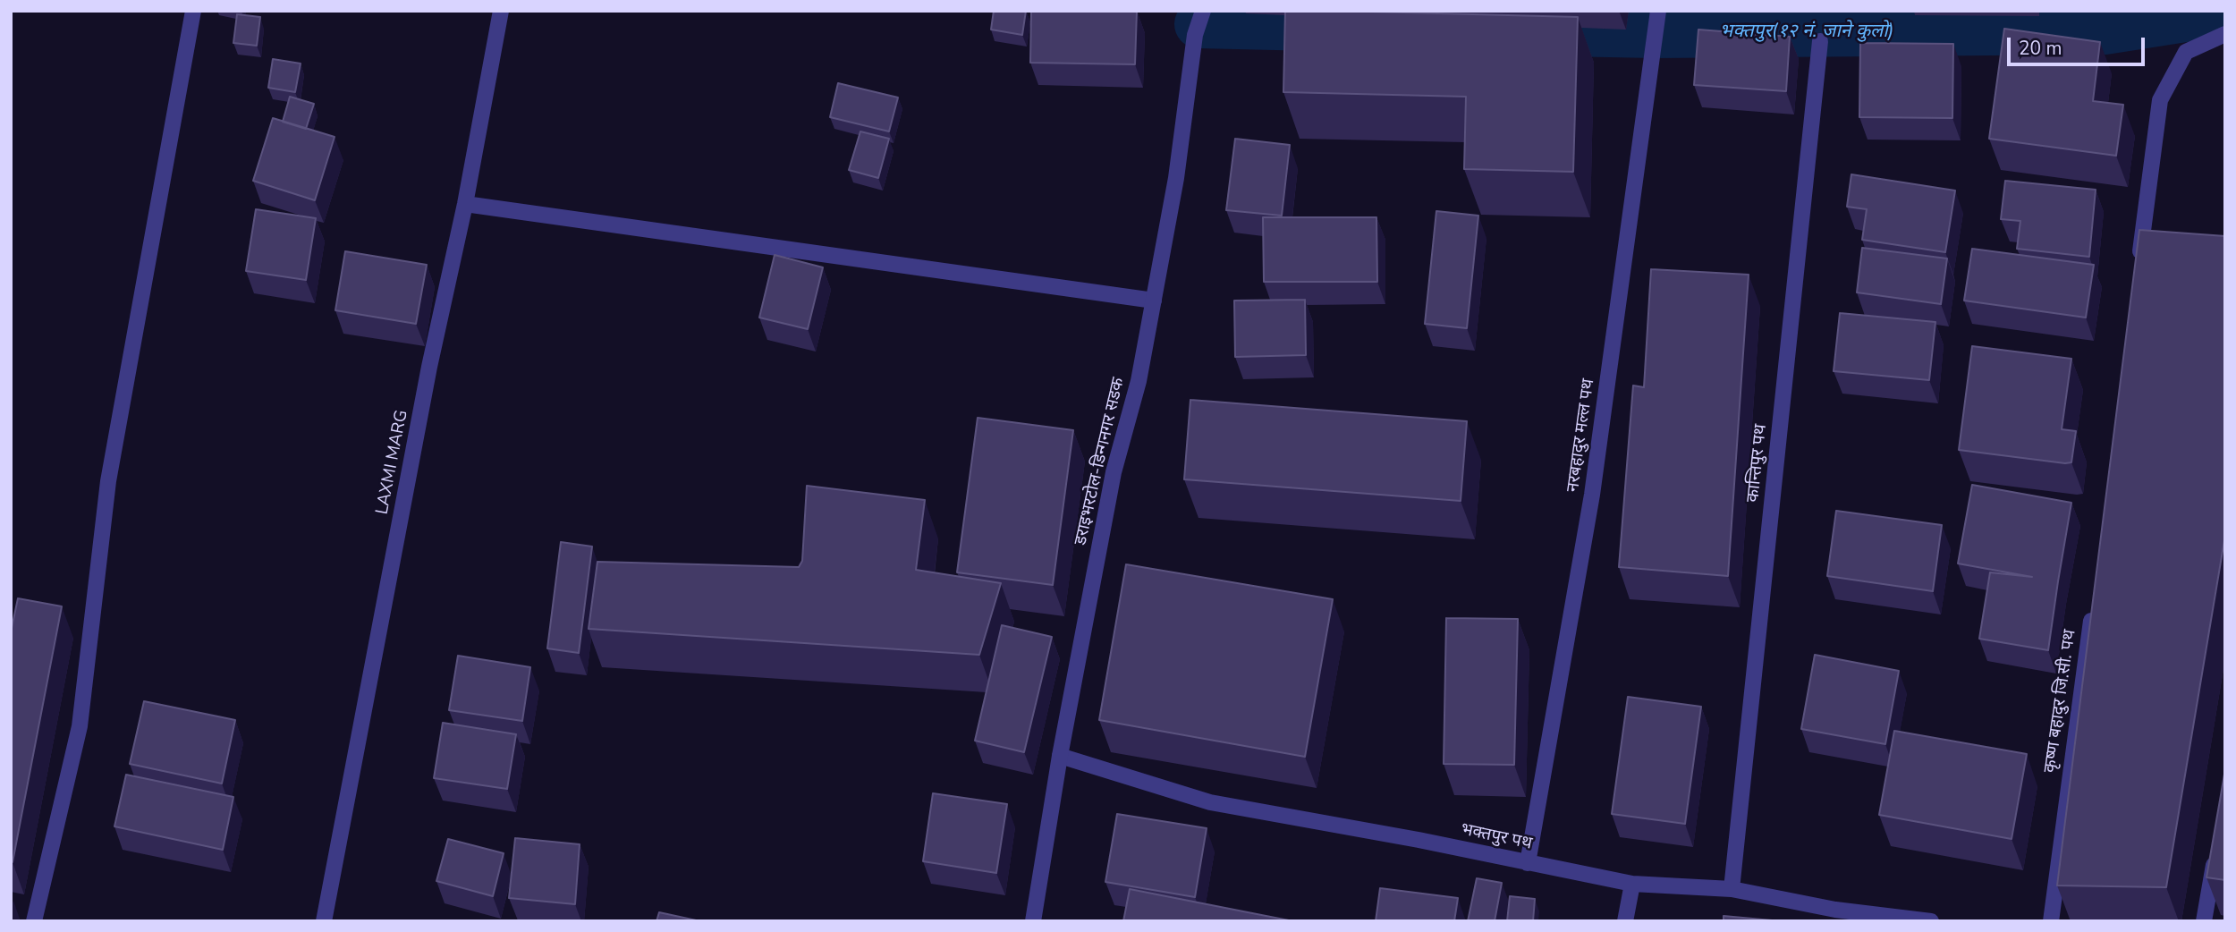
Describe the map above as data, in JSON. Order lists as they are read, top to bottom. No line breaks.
{"streets":{"street":["नरबहादुर मल्ल पथ","डराइभरटोल-डिन्गनगर सडक","LAXMI MARG","कान्तिपुर पथ","कृष्ण बहादुर जि.सी. पथ","भक्तपुर पथ"]},"crossings":[["नरबहादुर मल्ल पथ","भक्तपुर पथ"],["डराइभरटोल-डिन्गनगर सडक","भक्तपुर पथ"],["कान्तिपुर पथ","भक्तपुर पथ"]],"water":["भक्तपुर(१२ नं. जाने कुलो)"],"scale_bar":"20 m"}
